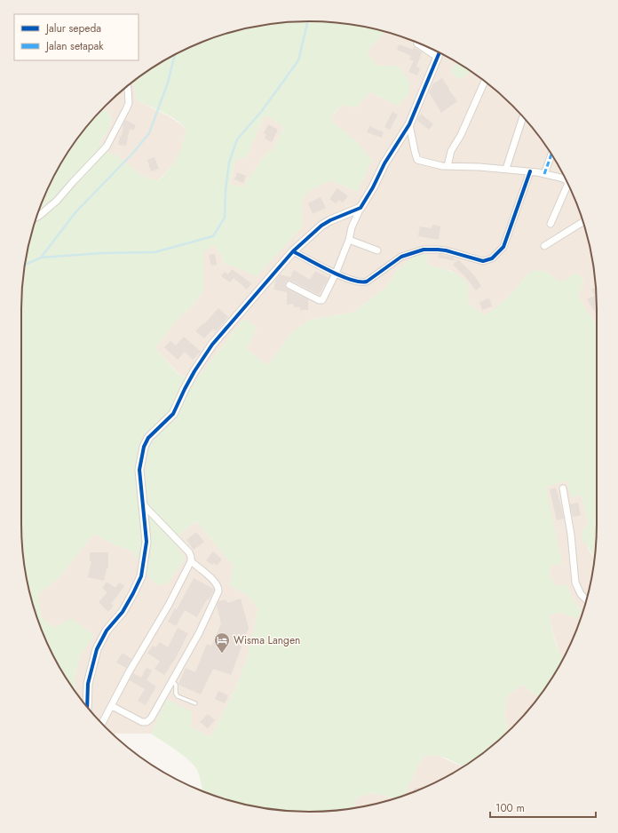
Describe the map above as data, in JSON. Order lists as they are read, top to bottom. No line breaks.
{"places":{"hotel":["Wisma Langen"]},"legend":["Jalur sepeda","Jalan setapak"],"scale_bar":"100 m"}
